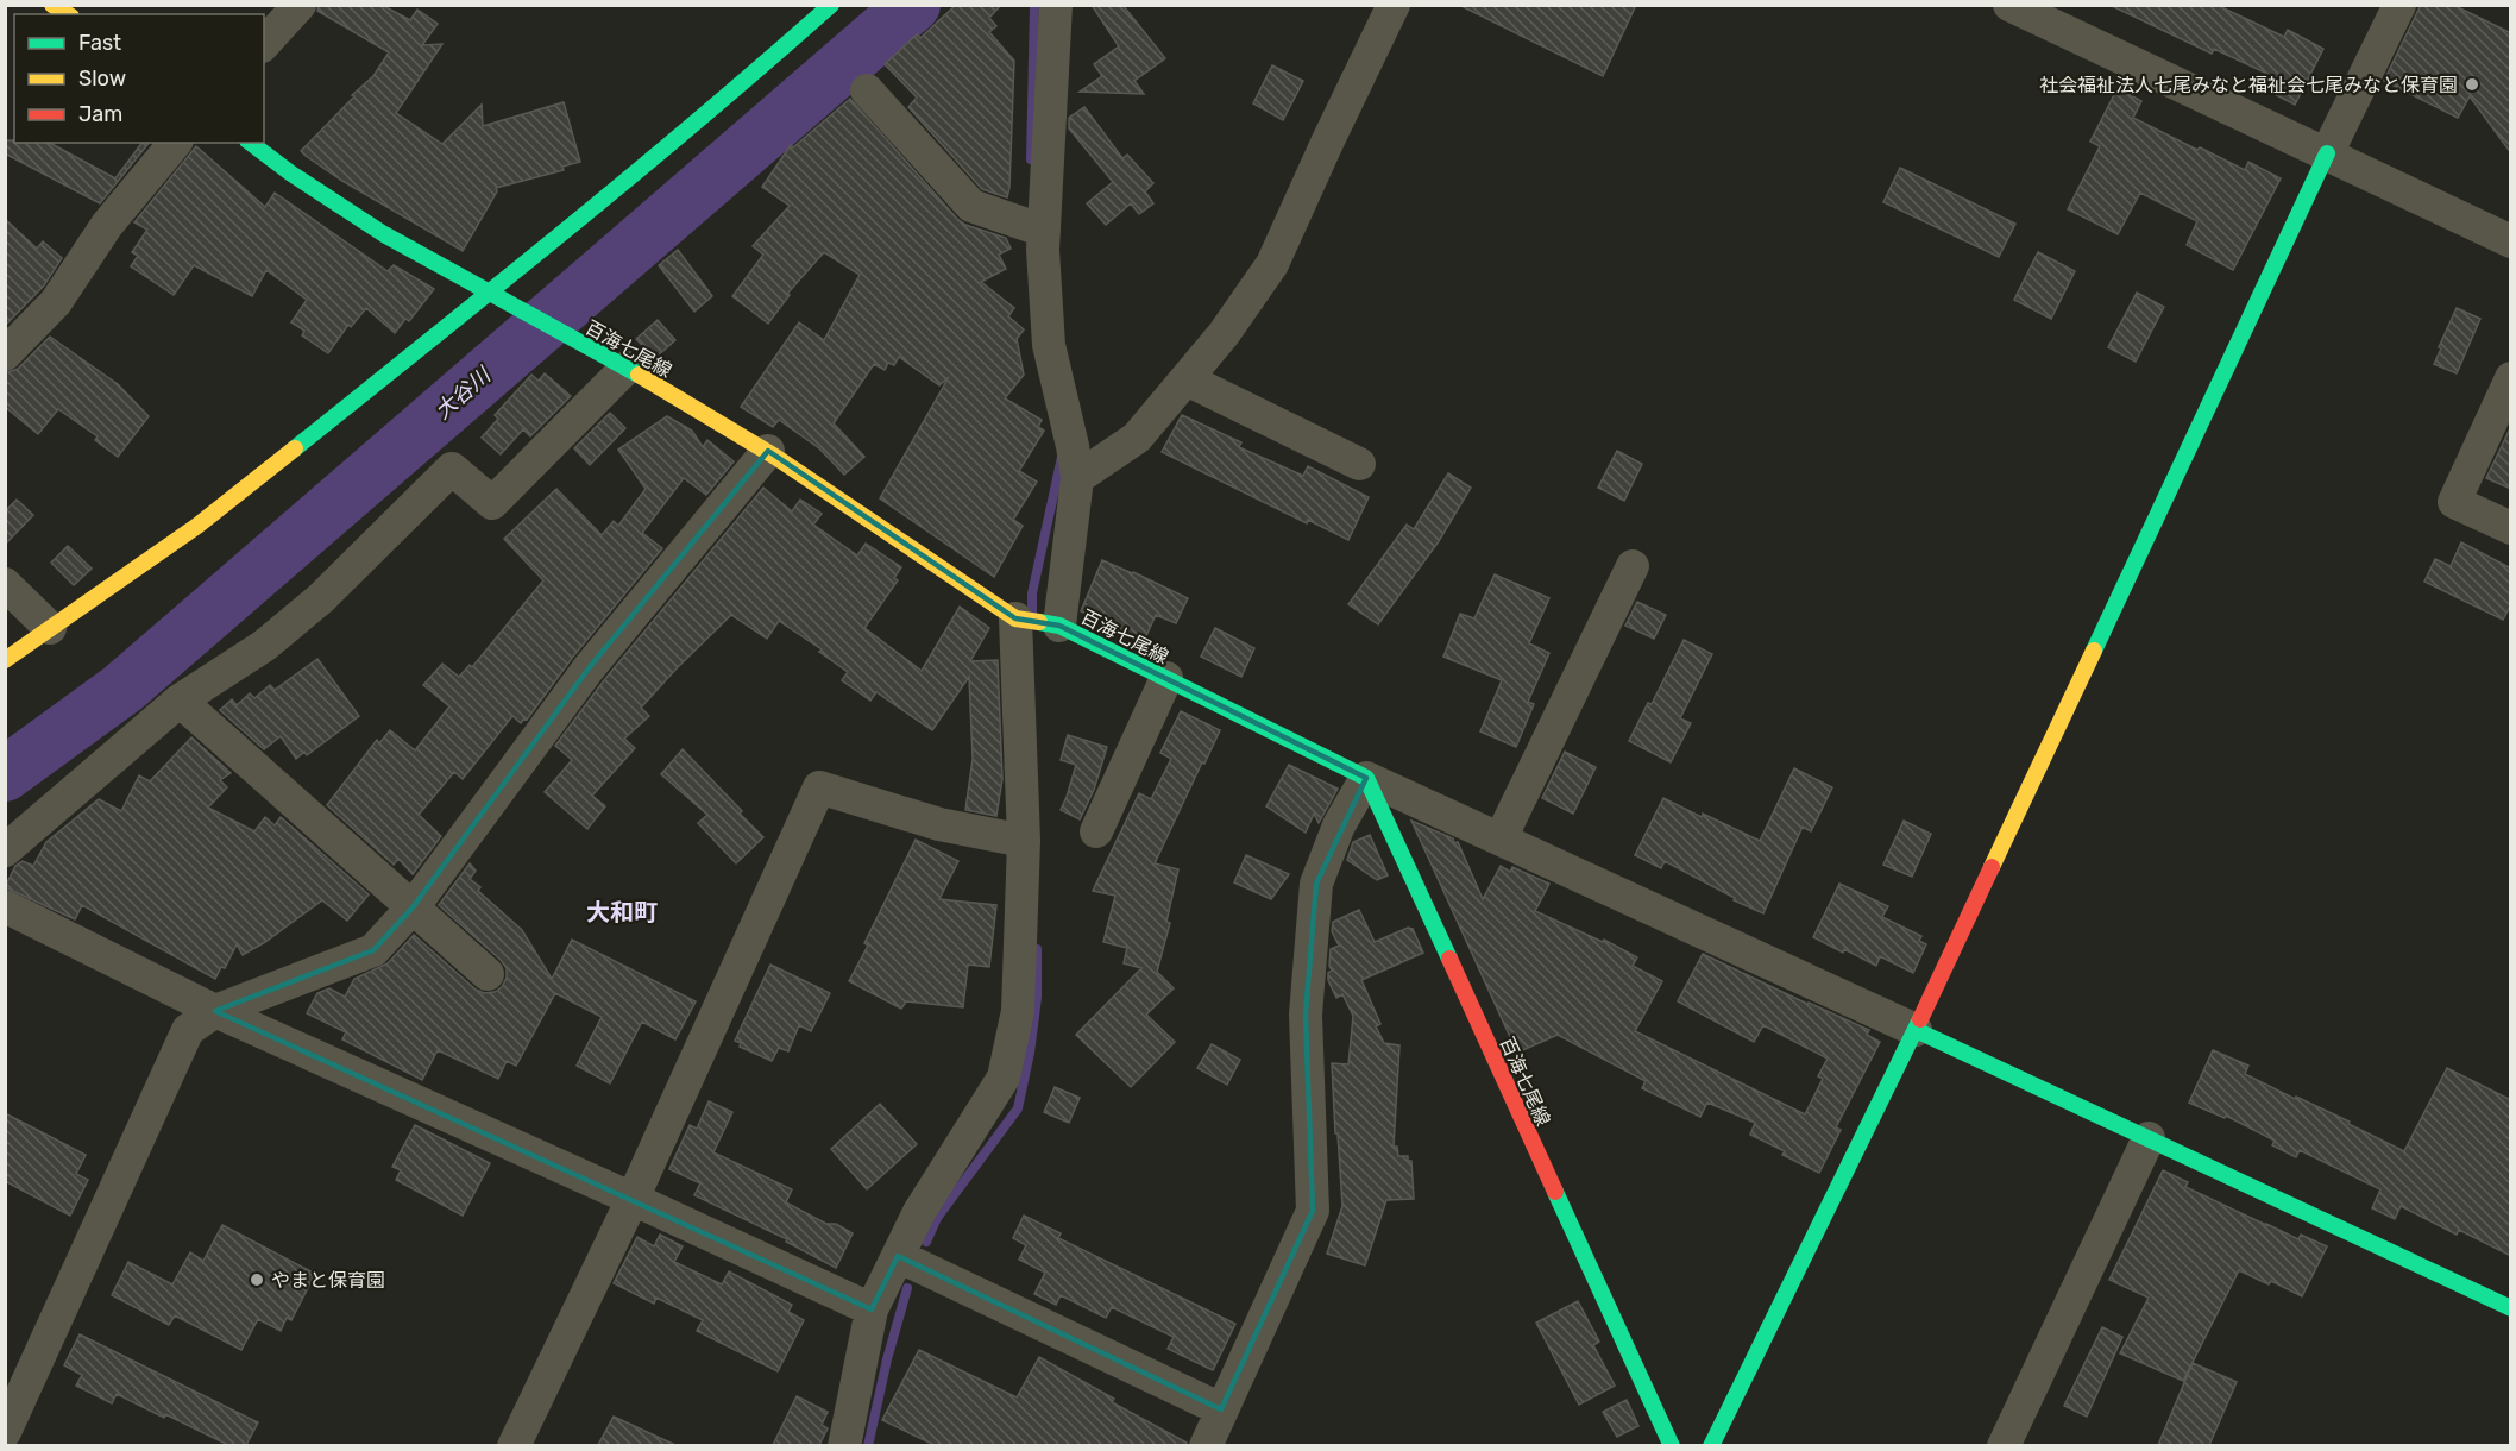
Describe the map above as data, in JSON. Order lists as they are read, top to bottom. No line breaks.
{"streets":{"street":["百海七尾線"]},"districts":["大和町"],"water":["大谷川"],"places":["社会福祉法人七尾みなと福祉会七尾みなと保育園","やまと保育園"],"legend":["Fast","Slow","Jam"]}
